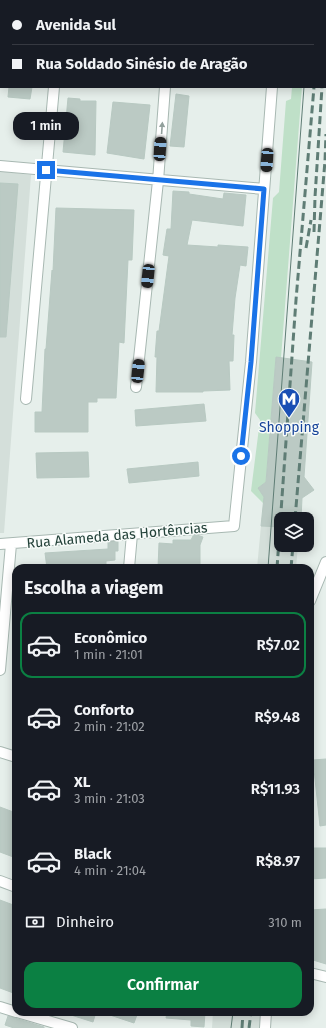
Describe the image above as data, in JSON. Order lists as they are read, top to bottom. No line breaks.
{"streets":{"street":["Rua Alameda das Hortências"]},"places":{"metro station":["Shopping"]},"page":{"banner":["Avenida Sul","Rua Soldado Sinésio de Aragão"],"bubble":"1 min","heading":"Escolha a viagem","list":[{"name":"Econômico","note":"1 min · 21:01","value":"R$7.02"},{"name":"Conforto","note":"2 min · 21:02","value":"R$9.48"},{"name":"XL","note":"3 min · 21:03","value":"R$11.93"},{"name":"Black","note":"4 min · 21:04","value":"R$8.97"}],"pay":["Dinheiro","310 m"],"buttons":"Confirmar"}}
